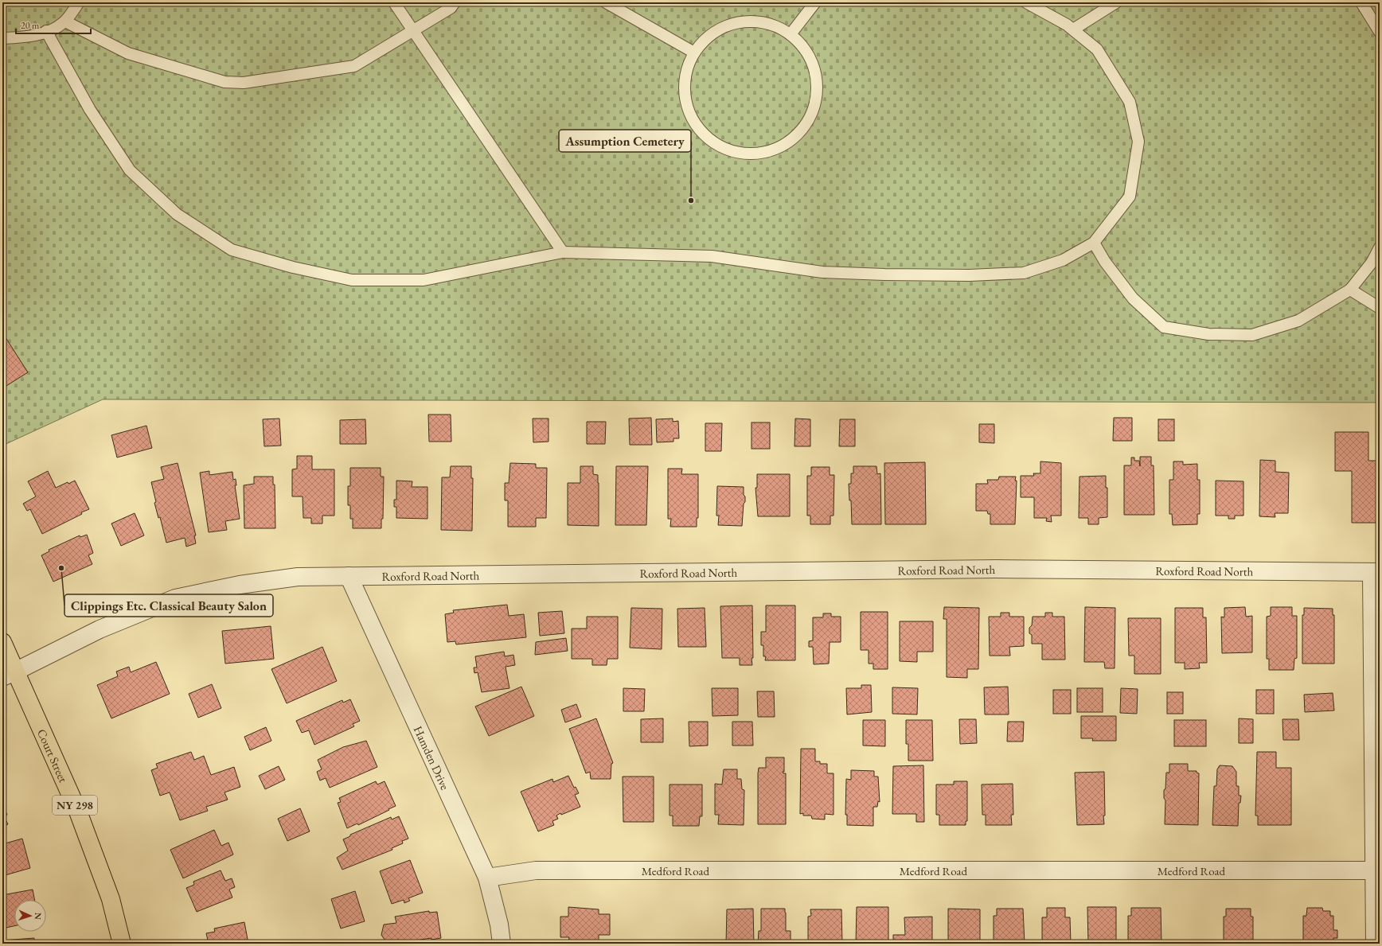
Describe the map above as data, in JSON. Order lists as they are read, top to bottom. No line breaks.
{"streets":{"main road":["Court Street","NY 298"],"street":["Roxford Road North","Hamden Drive","Medford Road"]},"crossings":[["Roxford Road North","Court Street"],["Roxford Road North","Hamden Drive"],["Hamden Drive","Medford Road"]],"places":["Assumption Cemetery","Clippings Etc. Classical Beauty Salon"],"scale_bar":"20 m","north":"right"}
